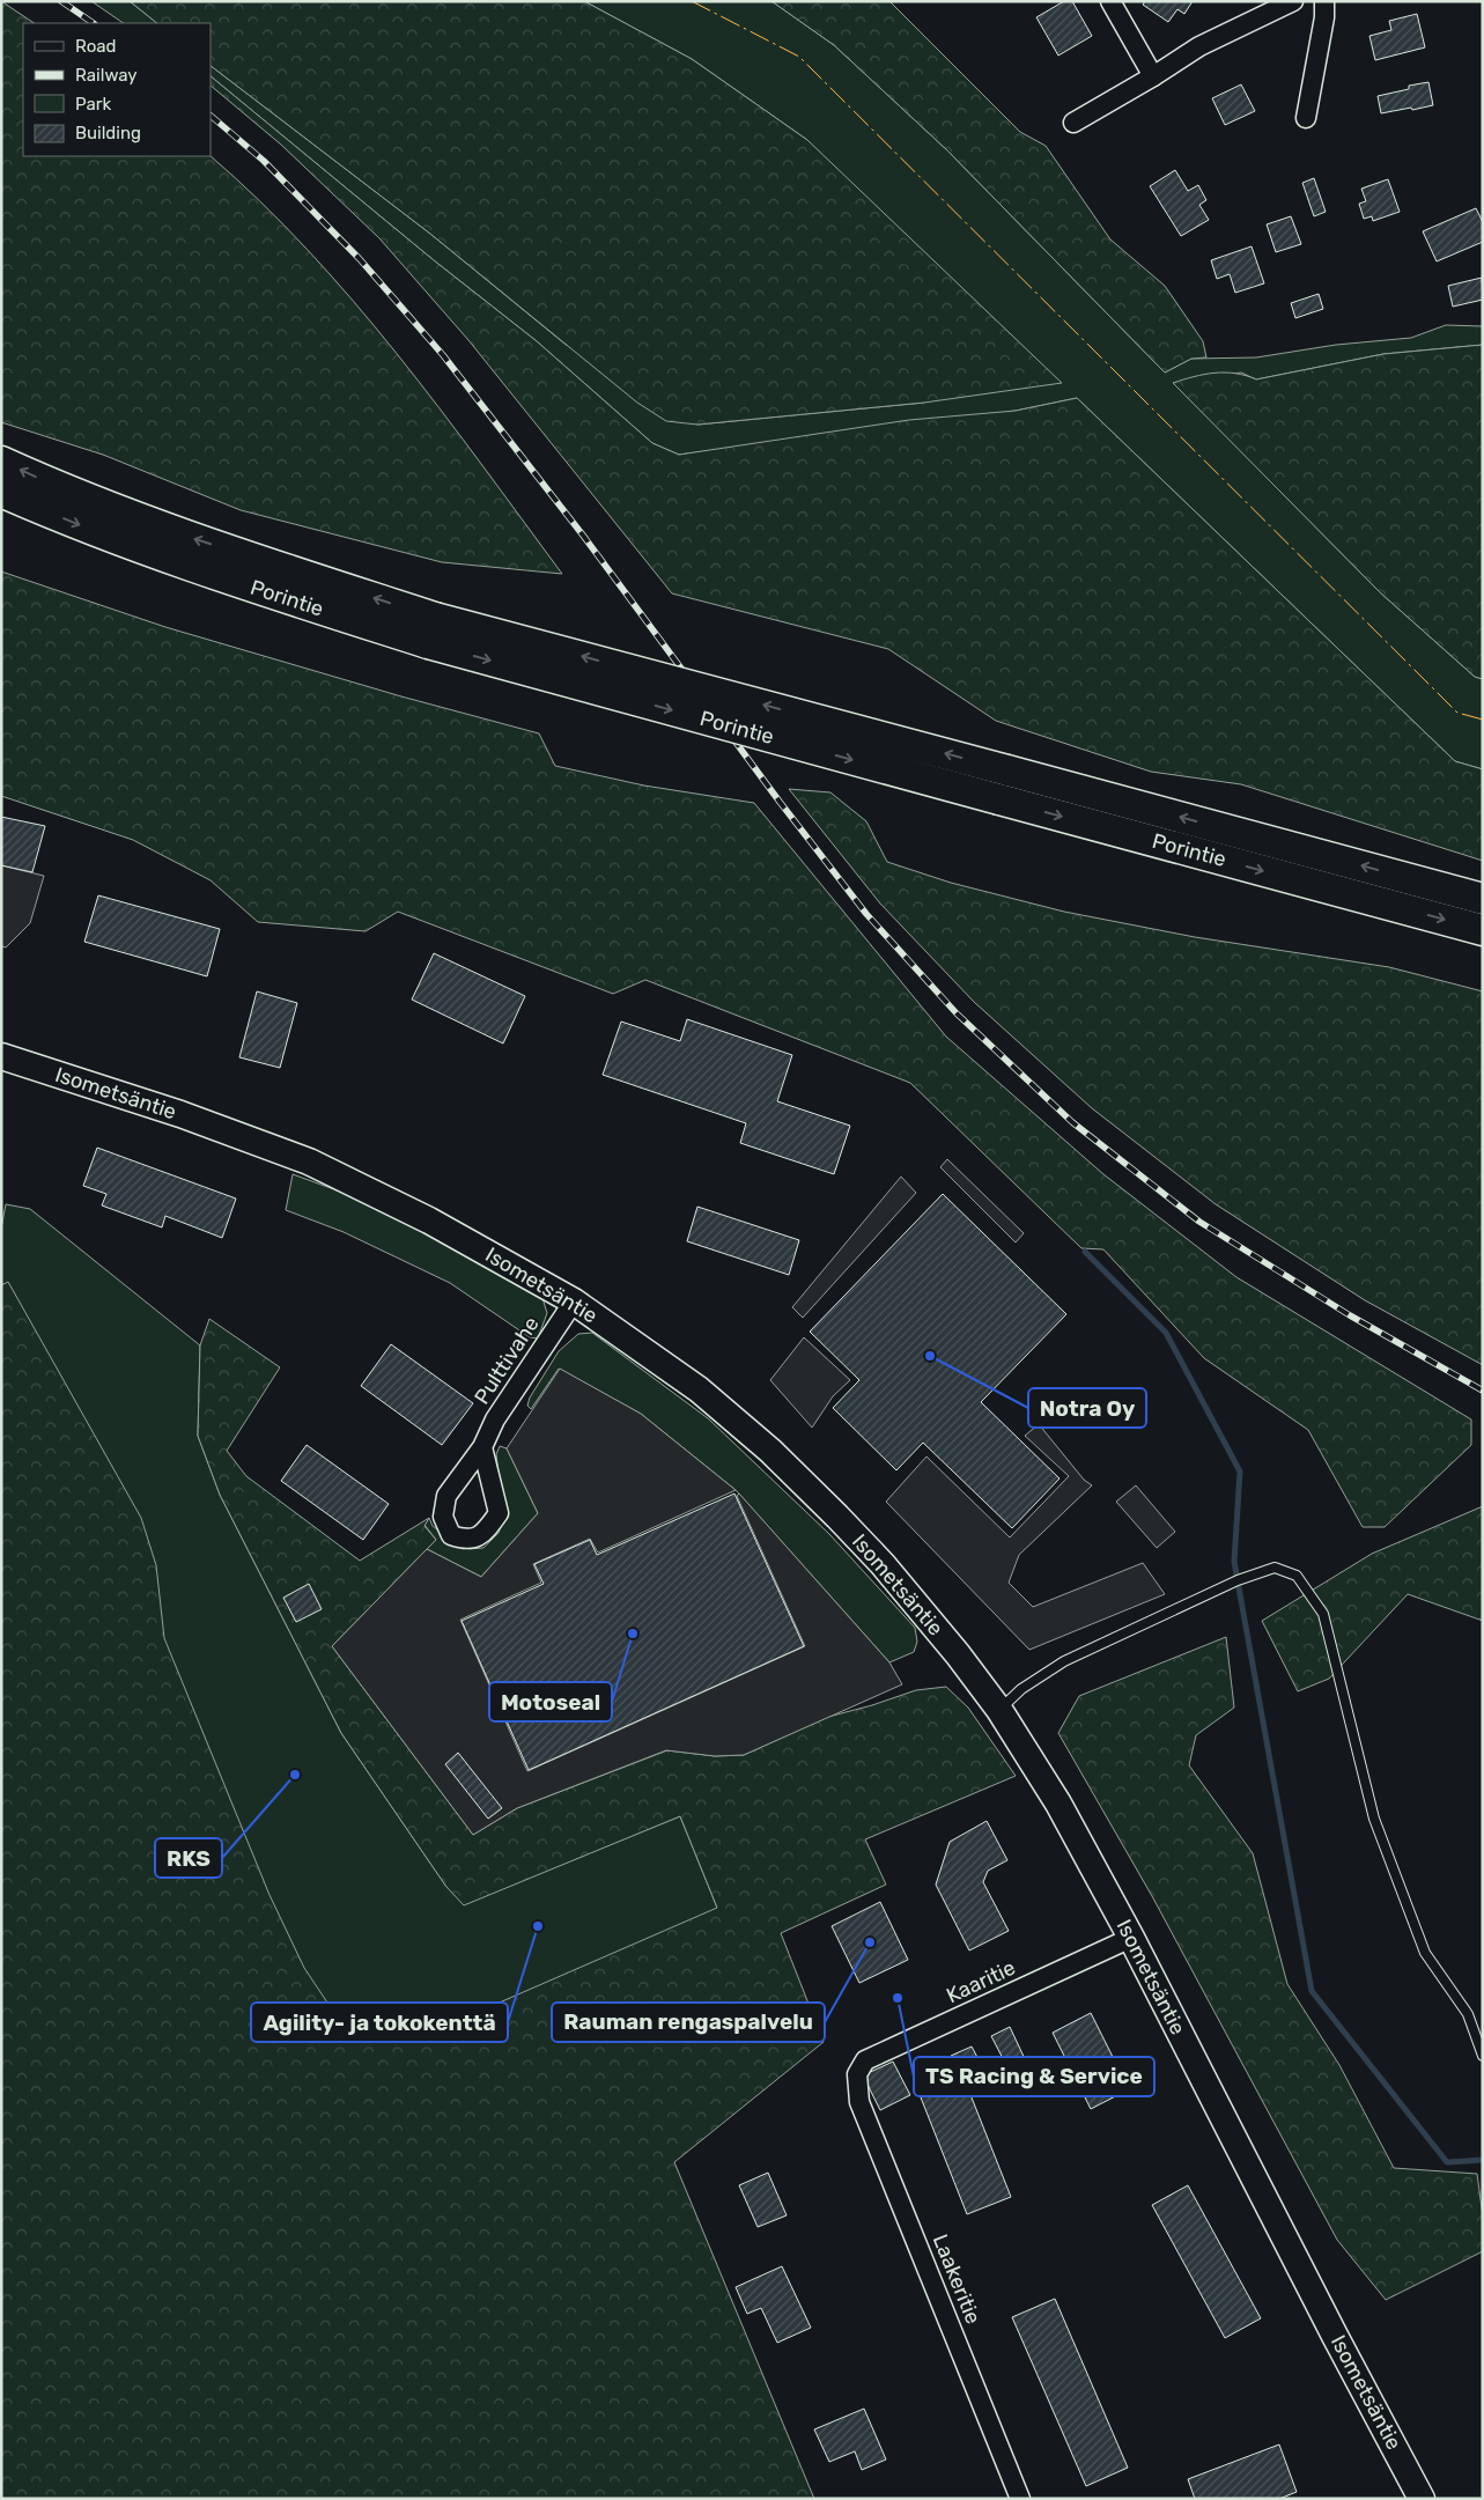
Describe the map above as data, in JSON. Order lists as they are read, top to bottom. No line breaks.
{"streets":{"highway":["Porintie"],"main road":["Isometsäntie"],"street":["Pulttivahe","Kaaritie","Laakeritie"]},"crossings":[["Isometsäntie","Pulttivahe"],["Isometsäntie","Kaaritie"],["Kaaritie","Laakeritie"]],"places":["Notra Oy","Motoseal","RKS","Agility- ja tokokenttä","Rauman rengaspalvelu","TS Racing & Service"],"legend":["Road","Railway","Park","Building"]}
